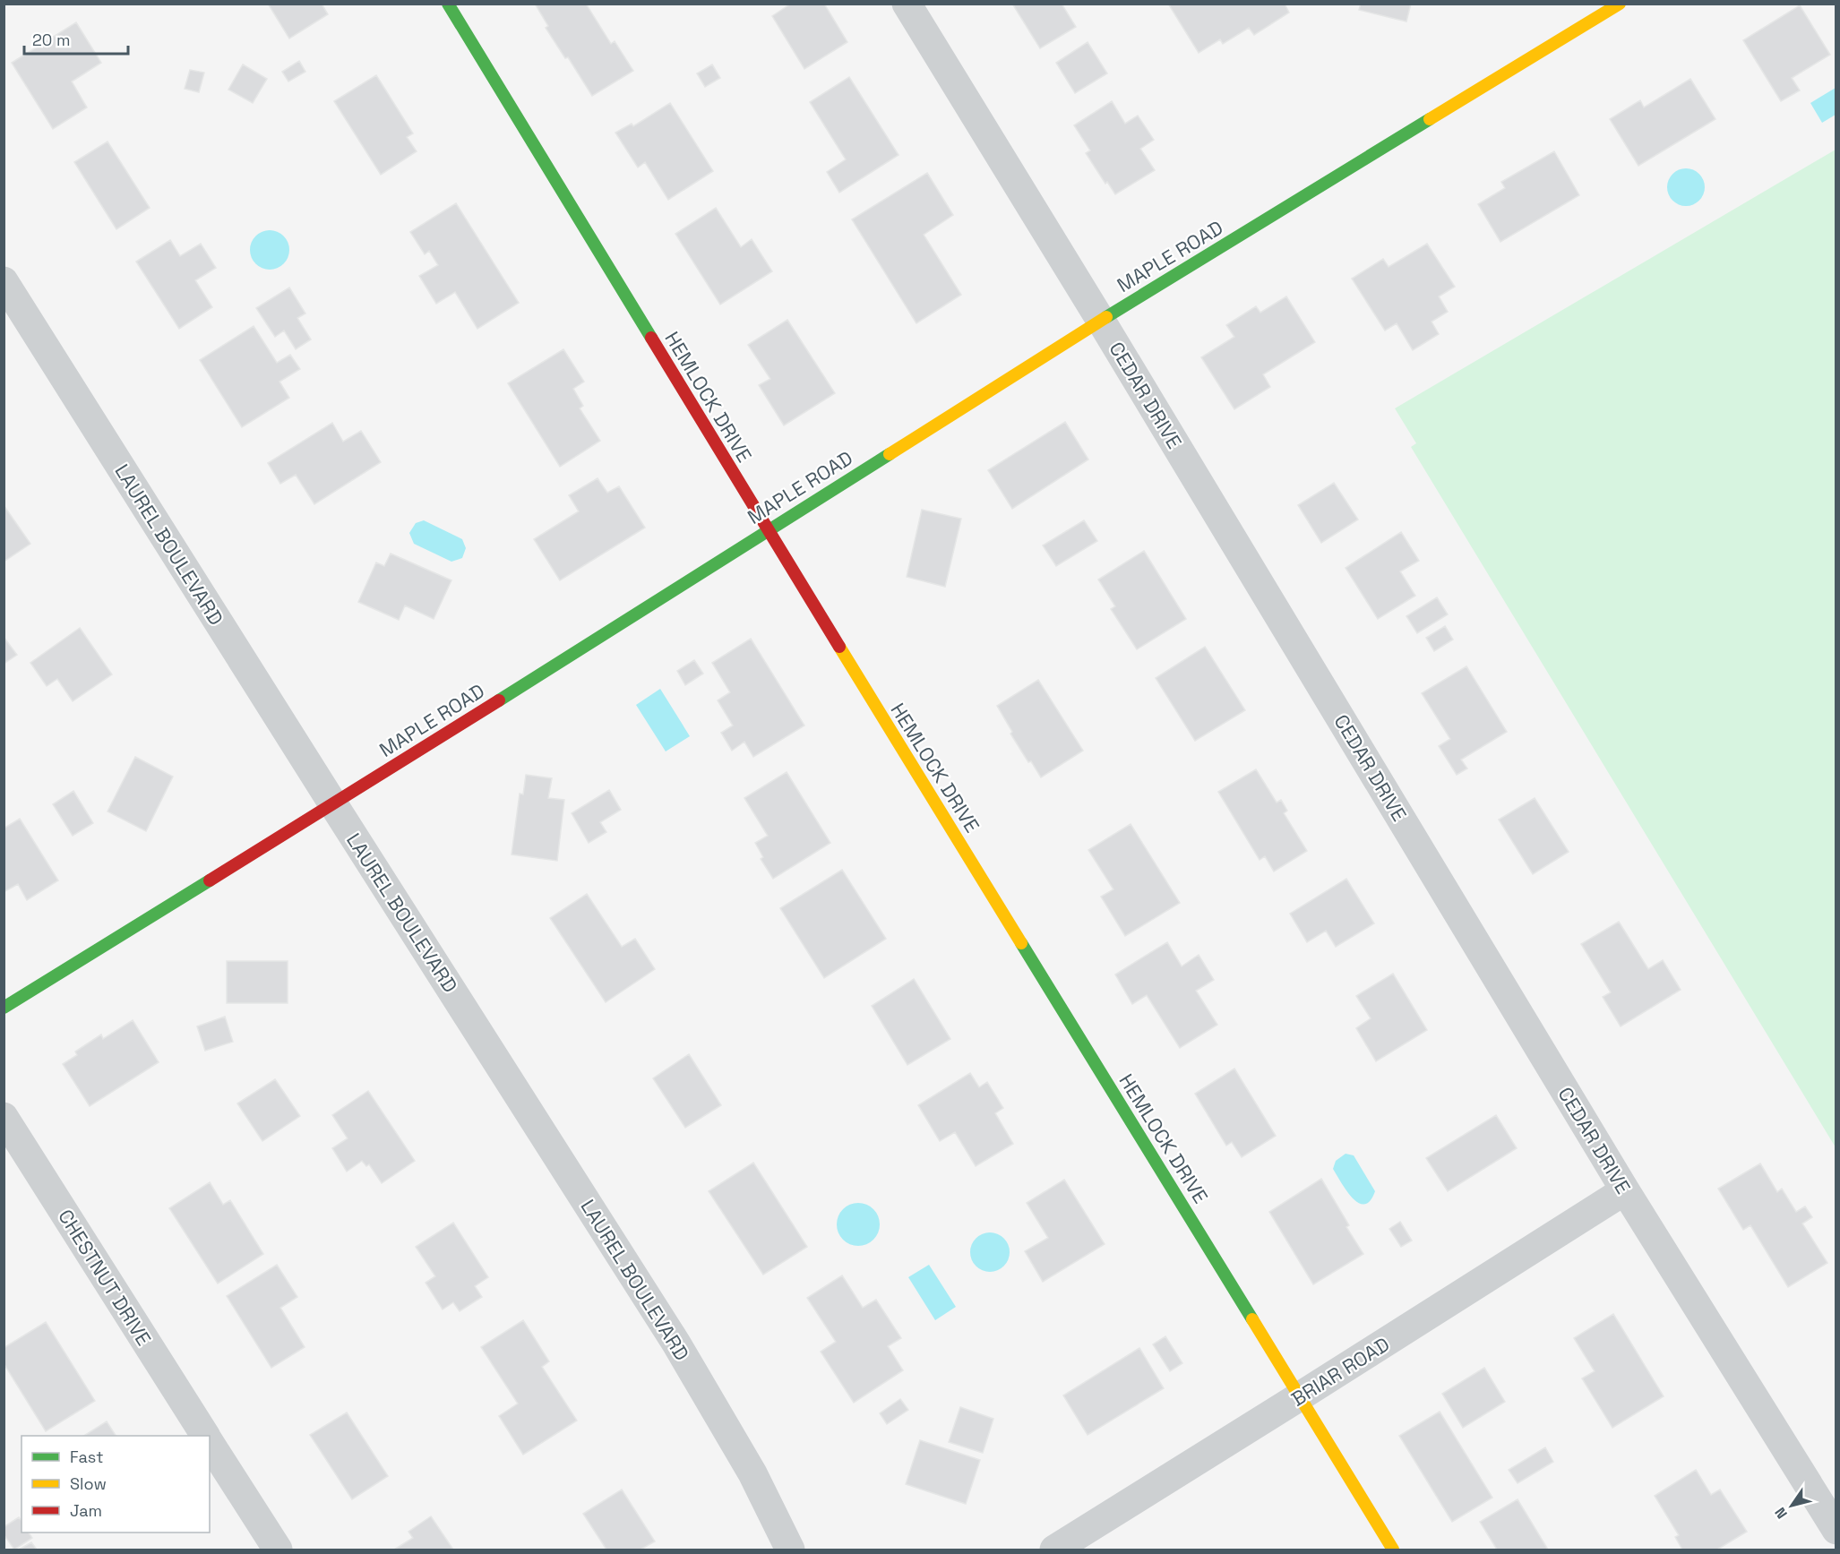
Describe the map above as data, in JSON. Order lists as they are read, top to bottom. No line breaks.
{"streets":{"street":["MAPLE ROAD","CEDAR DRIVE","HEMLOCK DRIVE","LAUREL BOULEVARD","CHESTNUT DRIVE","BRIAR ROAD"]},"crossings":[["MAPLE ROAD","CEDAR DRIVE"],["MAPLE ROAD","HEMLOCK DRIVE"],["MAPLE ROAD","LAUREL BOULEVARD"],["CEDAR DRIVE","BRIAR ROAD"],["HEMLOCK DRIVE","BRIAR ROAD"]],"legend":["Fast","Slow","Jam"],"scale_bar":"20 m","north":"bottom left"}
